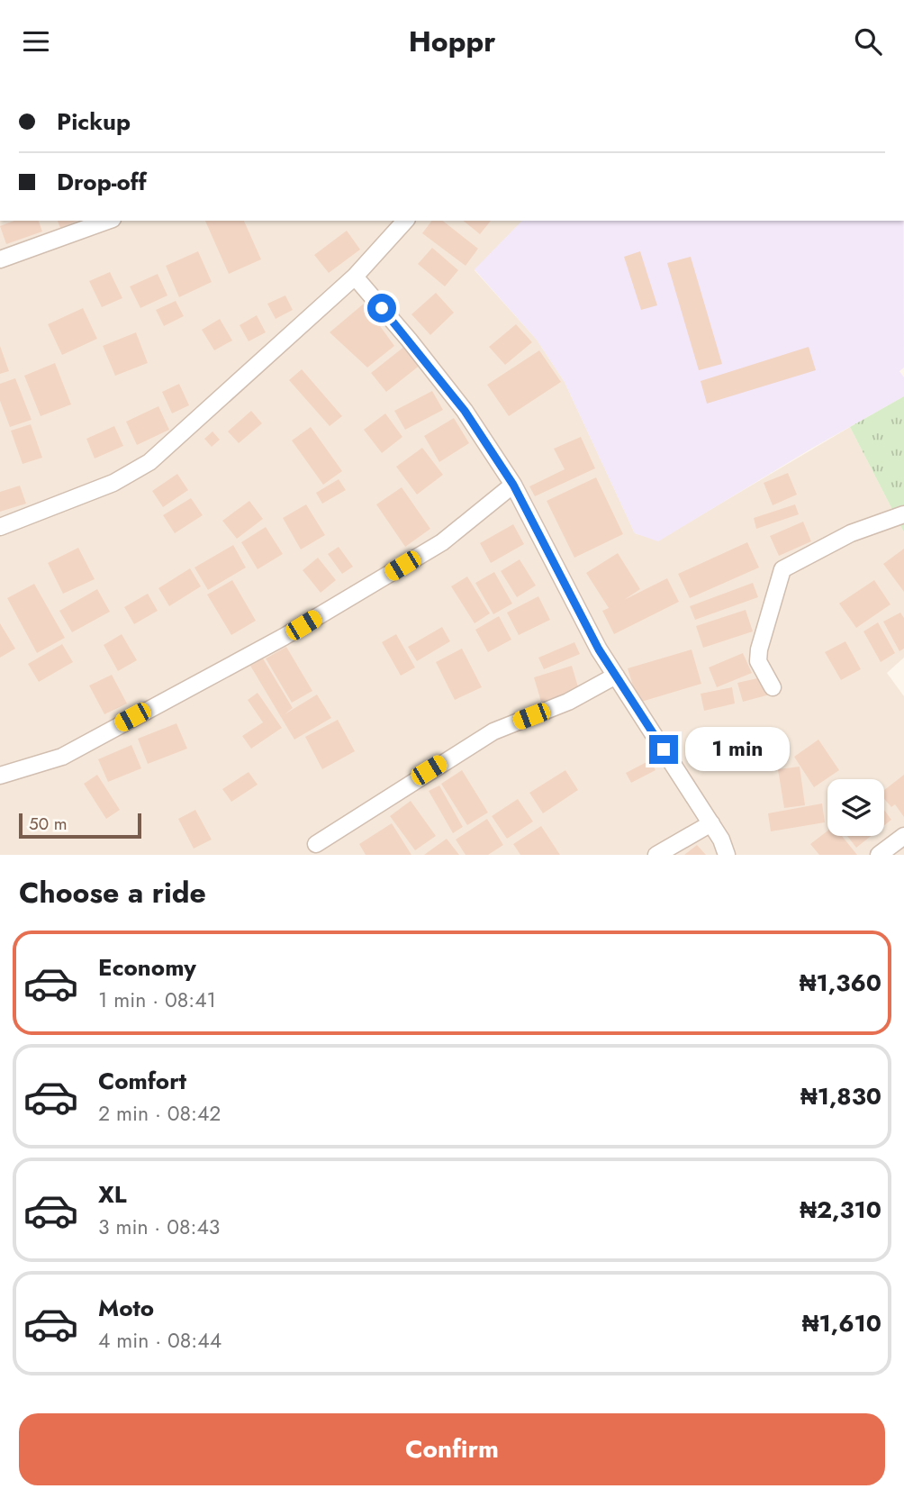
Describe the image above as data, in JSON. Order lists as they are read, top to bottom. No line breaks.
{"scale_bar":"50 m","page":{"header":"Hoppr","banner":["Pickup","Drop-off"],"bubble":"1 min","scale":"50 m","heading":"Choose a ride","list":[{"name":"Economy","note":"1 min · 08:41","value":"₦1,360"},{"name":"Comfort","note":"2 min · 08:42","value":"₦1,830"},{"name":"XL","note":"3 min · 08:43","value":"₦2,310"},{"name":"Moto","note":"4 min · 08:44","value":"₦1,610"}],"buttons":"Confirm"}}
